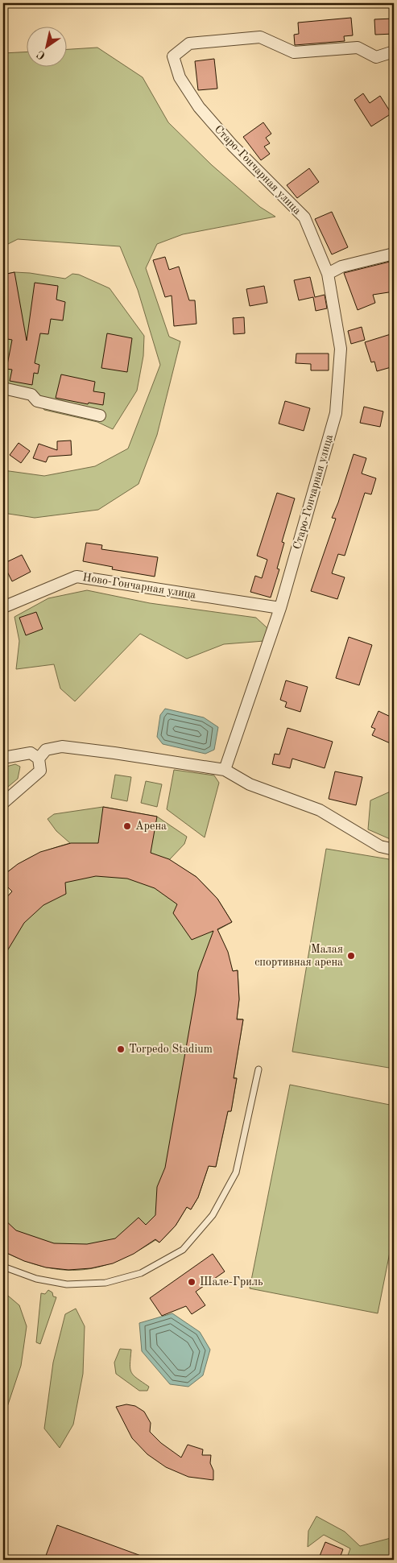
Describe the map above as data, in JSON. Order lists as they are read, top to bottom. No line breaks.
{"streets":{"street":["Старо-Гончарная улица","Ново-Гончарная улица"]},"crossings":[["Старо-Гончарная улица","Ново-Гончарная улица"]],"places":["Арена","Малая спортивная арена","Torpedo Stadium","Шале-Гриль"],"north":"bottom left"}
